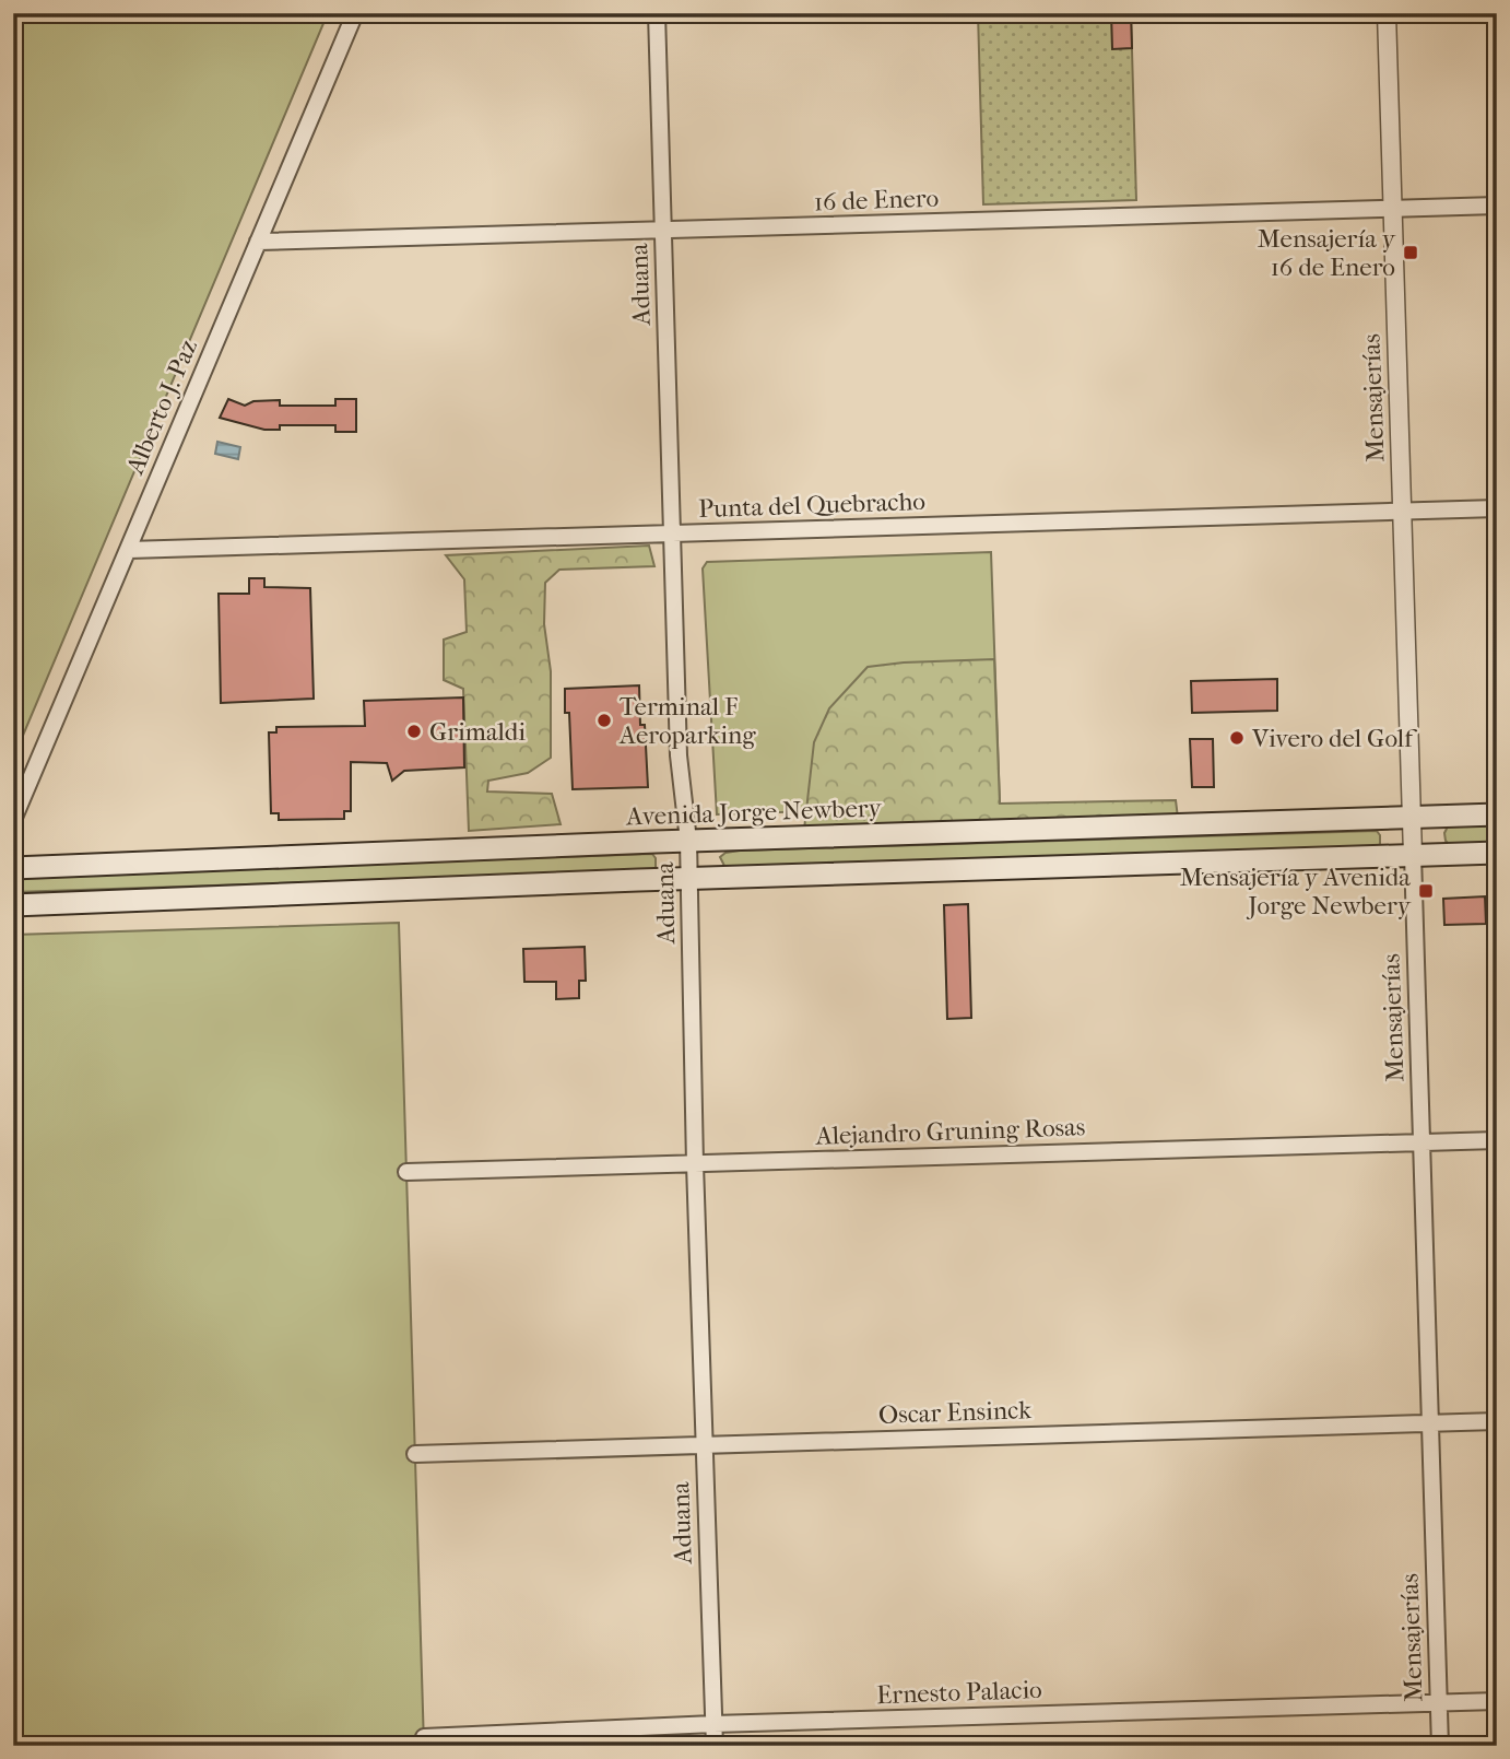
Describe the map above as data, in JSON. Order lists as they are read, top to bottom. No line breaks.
{"streets":{"main road":["Avenida Jorge Newbery"],"street":["16 de Enero","Aduana","Mensajerías","Alberto J. Paz","Punta del Quebracho","Alejandro Gruning Rosas","Oscar Ensinck","Ernesto Palacio"]},"crossings":[["16 de Enero","Aduana"],["16 de Enero","Mensajerías"],["16 de Enero","Alberto J. Paz"],["Aduana","Punta del Quebracho"],["Aduana","Avenida Jorge Newbery"],["Aduana","Alejandro Gruning Rosas"],["Aduana","Oscar Ensinck"],["Aduana","Ernesto Palacio"],["Mensajerías","Punta del Quebracho"],["Mensajerías","Avenida Jorge Newbery"],["Mensajerías","Alejandro Gruning Rosas"],["Mensajerías","Oscar Ensinck"],["Mensajerías","Ernesto Palacio"],["Alberto J. Paz","Punta del Quebracho"]],"places":{"transit":["Mensajería y 16 de Enero","Mensajería y Avenida Jorge Newbery"],"other":["Terminal F Aeroparking","Grimaldi","Vivero del Golf"]}}
